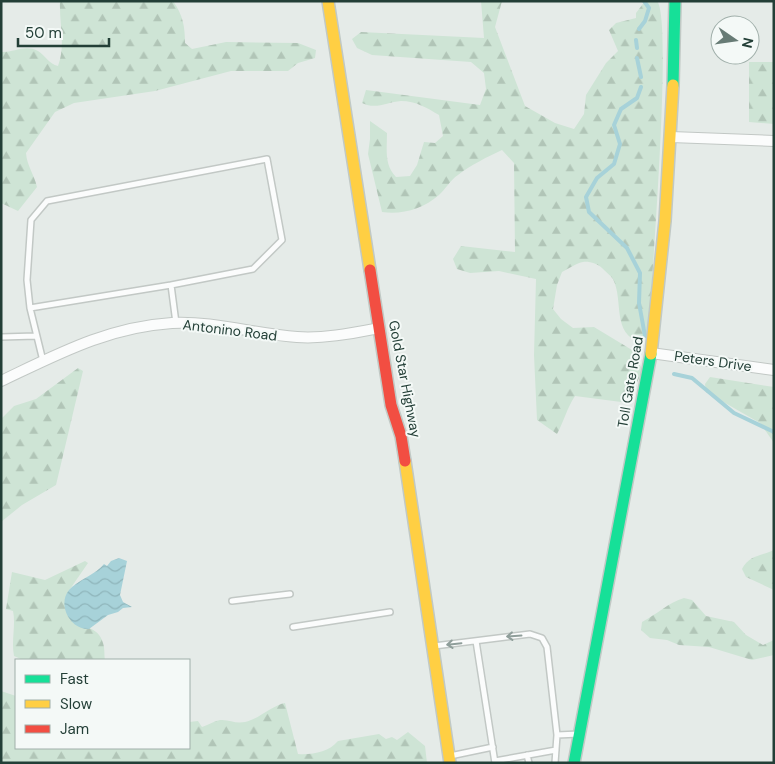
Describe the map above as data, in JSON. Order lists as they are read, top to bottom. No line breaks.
{"streets":{"street":["Antonino Road","Peters Drive","Gold Star Highway","Toll Gate Road"]},"crossings":[["Antonino Road","Gold Star Highway"],["Peters Drive","Toll Gate Road"]],"legend":["Fast","Slow","Jam"],"scale_bar":"50 m","north":"right"}
